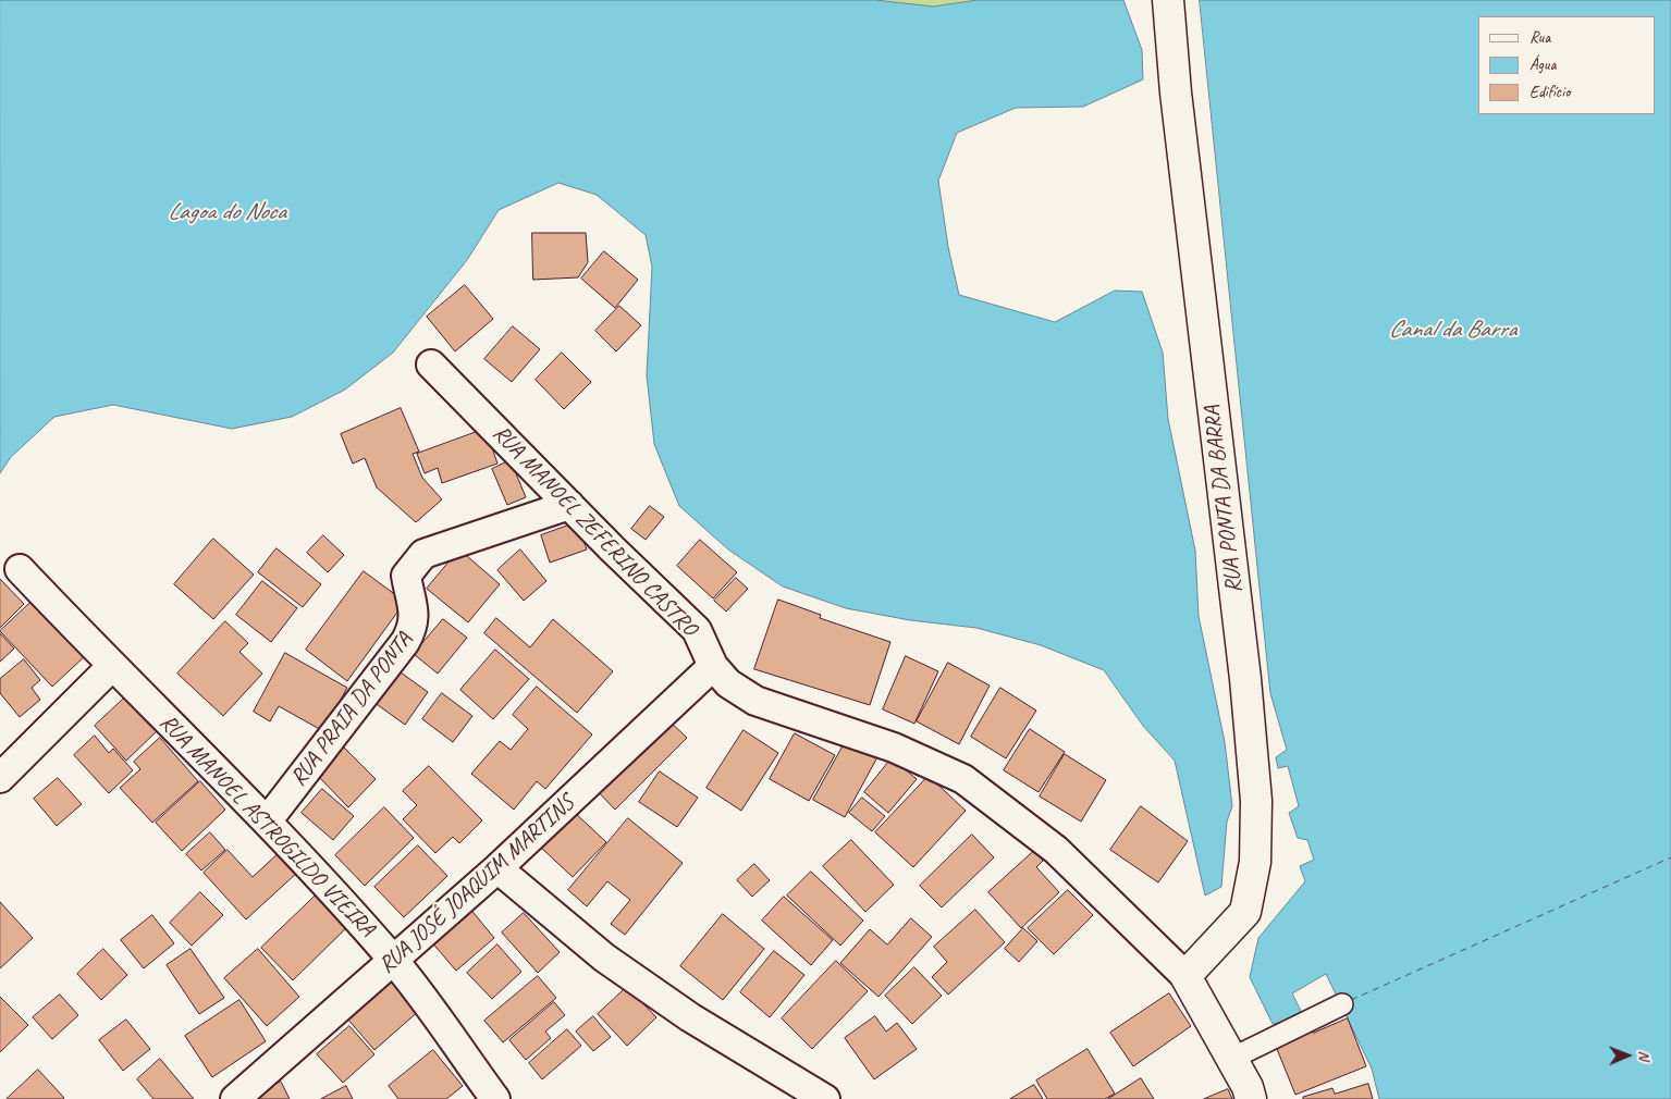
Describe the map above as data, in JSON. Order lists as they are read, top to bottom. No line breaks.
{"streets":{"street":["RUA PONTA DA BARRA","RUA MANOEL ZEFERINO CASTRO","RUA PRAIA DA PONTA","RUA MANOEL ASTROGILDO VIEIRA","RUA JOSÉ JOAQUIM MARTINS"]},"crossings":[["RUA PONTA DA BARRA","RUA MANOEL ZEFERINO CASTRO"],["RUA MANOEL ZEFERINO CASTRO","RUA PRAIA DA PONTA"],["RUA MANOEL ZEFERINO CASTRO","RUA JOSÉ JOAQUIM MARTINS"],["RUA PRAIA DA PONTA","RUA MANOEL ASTROGILDO VIEIRA"],["RUA MANOEL ASTROGILDO VIEIRA","RUA JOSÉ JOAQUIM MARTINS"]],"water":["Lagoa do Noca","Canal da Barra"],"legend":["Rua","Água","Edifício"],"north":"right"}
